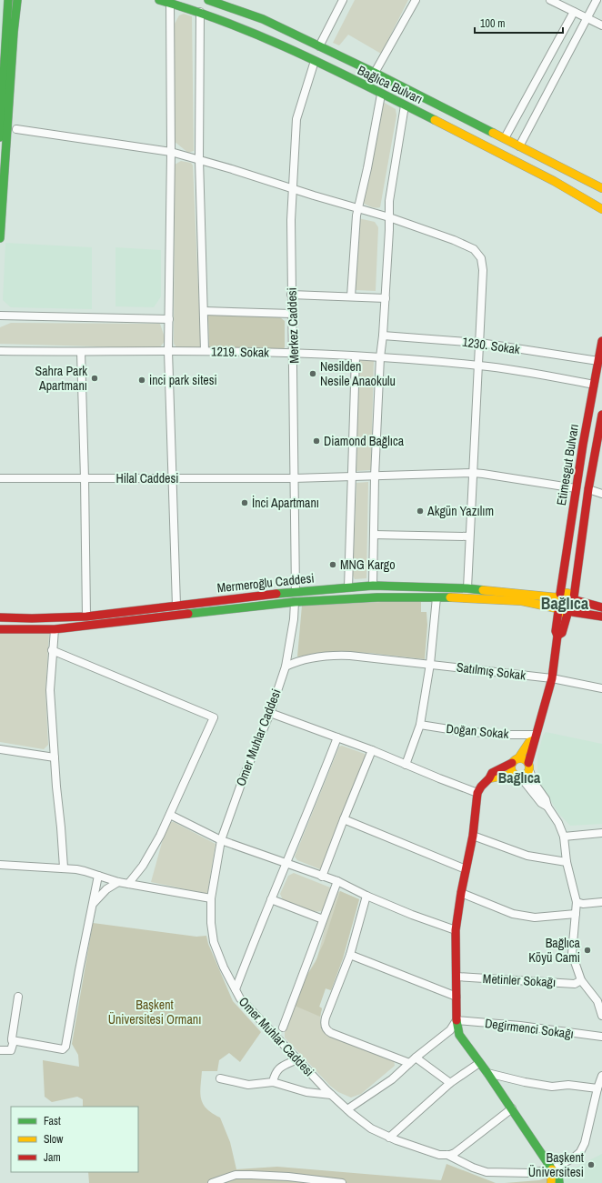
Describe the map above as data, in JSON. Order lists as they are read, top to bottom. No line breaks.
{"streets":{"main road":["Bağlıca Bulvarı","Etimesgut Bulvarı","Mermeroğlu Caddesi"],"street":["Merkez Caddesi","1230. Sokak","1219. Sokak","Hilal Caddesi","Satılmış Sokak","Doğan Sokak","Omer Muhlar Caddesi","Metinler Sokağı","Degirmenci Sokağı"]},"crossings":[["Bağlıca Bulvarı","Merkez Caddesi"],["Merkez Caddesi","1219. Sokak"],["Merkez Caddesi","Hilal Caddesi"],["Merkez Caddesi","Mermeroğlu Caddesi"],["1230. Sokak","Etimesgut Bulvarı"],["1219. Sokak","Etimesgut Bulvarı"],["Etimesgut Bulvarı","Hilal Caddesi"],["Etimesgut Bulvarı","Mermeroğlu Caddesi"],["Mermeroğlu Caddesi","Omer Muhlar Caddesi"],["Satılmış Sokak","Omer Muhlar Caddesi"]],"districts":["Bağlıca","Bağlıca"],"parks":["Başkent Üniversitesi Ormanı"],"places":["Nesilden Nesile Anaokulu","Sahra Park Apartmanı","inci park sitesi","Diamond Bağlıca","İnci Apartmanı","Akgün Yazılım","MNG Kargo","Bağlıca Köyü Cami","Başkent Üniversitesi"],"legend":["Fast","Slow","Jam"],"scale_bar":"100 m"}
